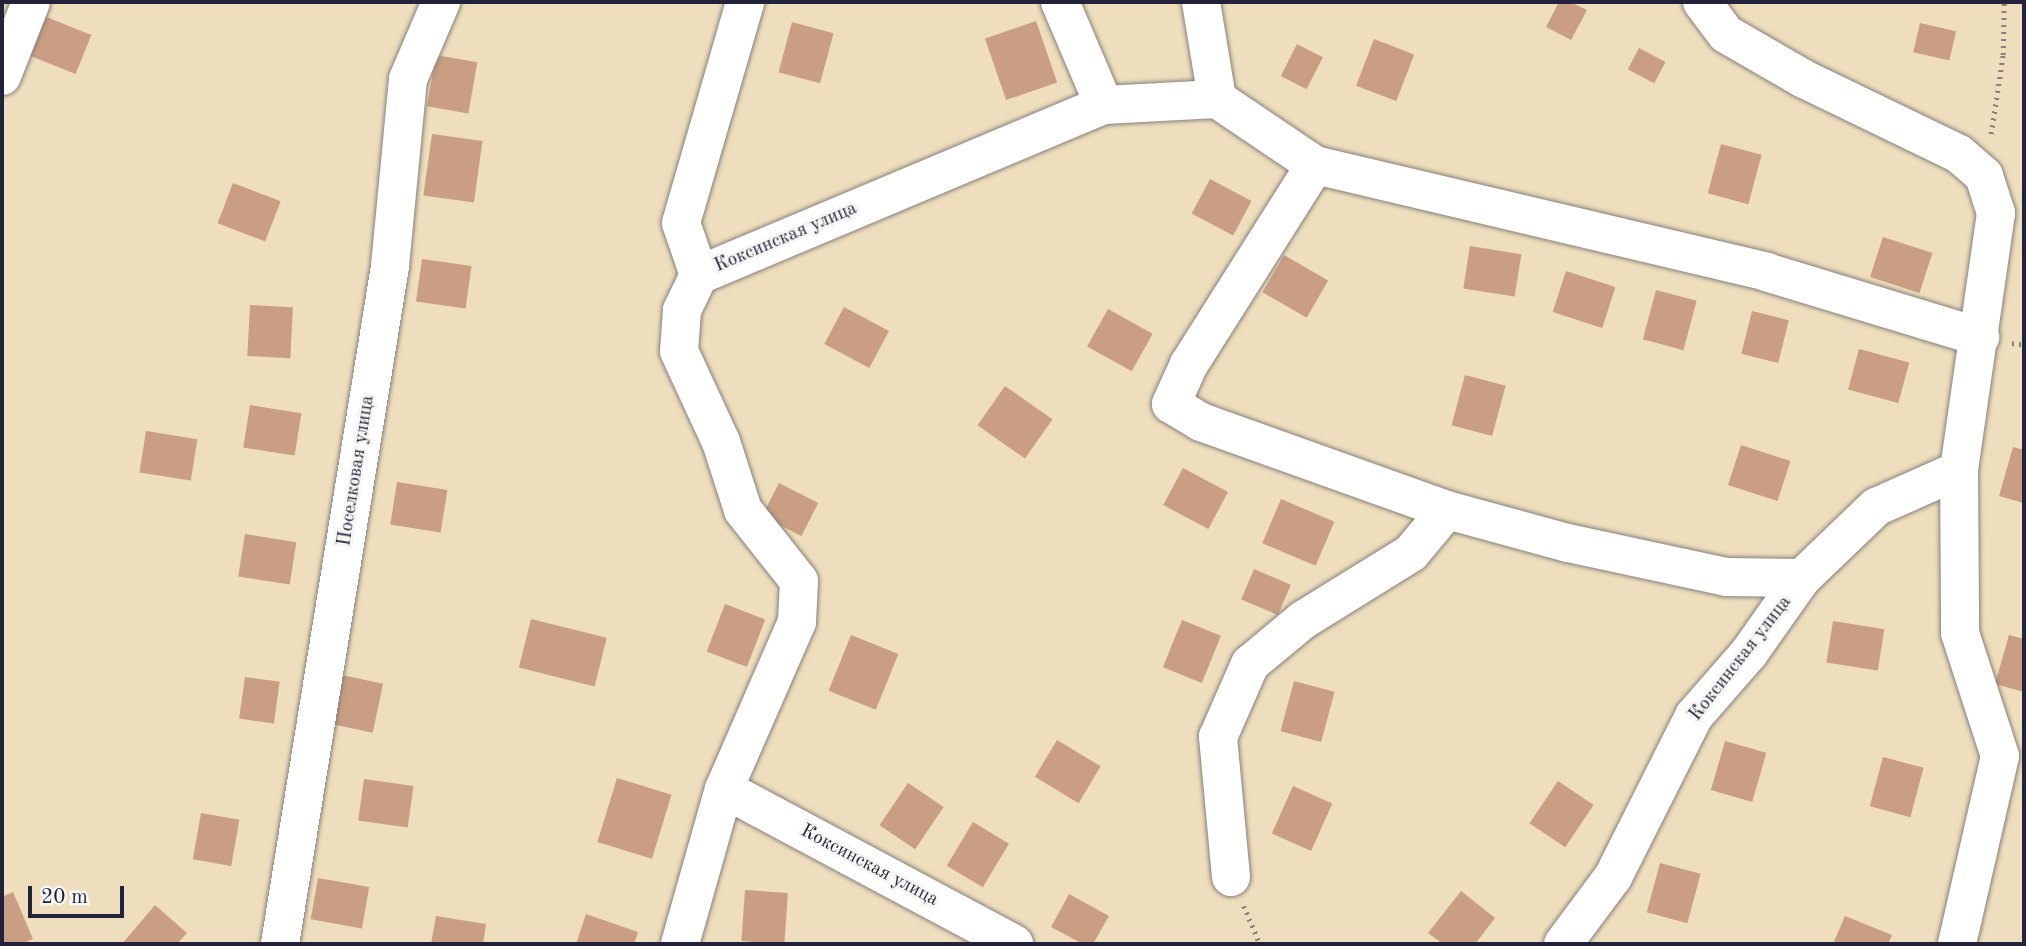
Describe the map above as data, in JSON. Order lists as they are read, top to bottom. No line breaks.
{"streets":{"street":["Коксинская улица","Поселковая улица"]},"scale_bar":"20 m"}
